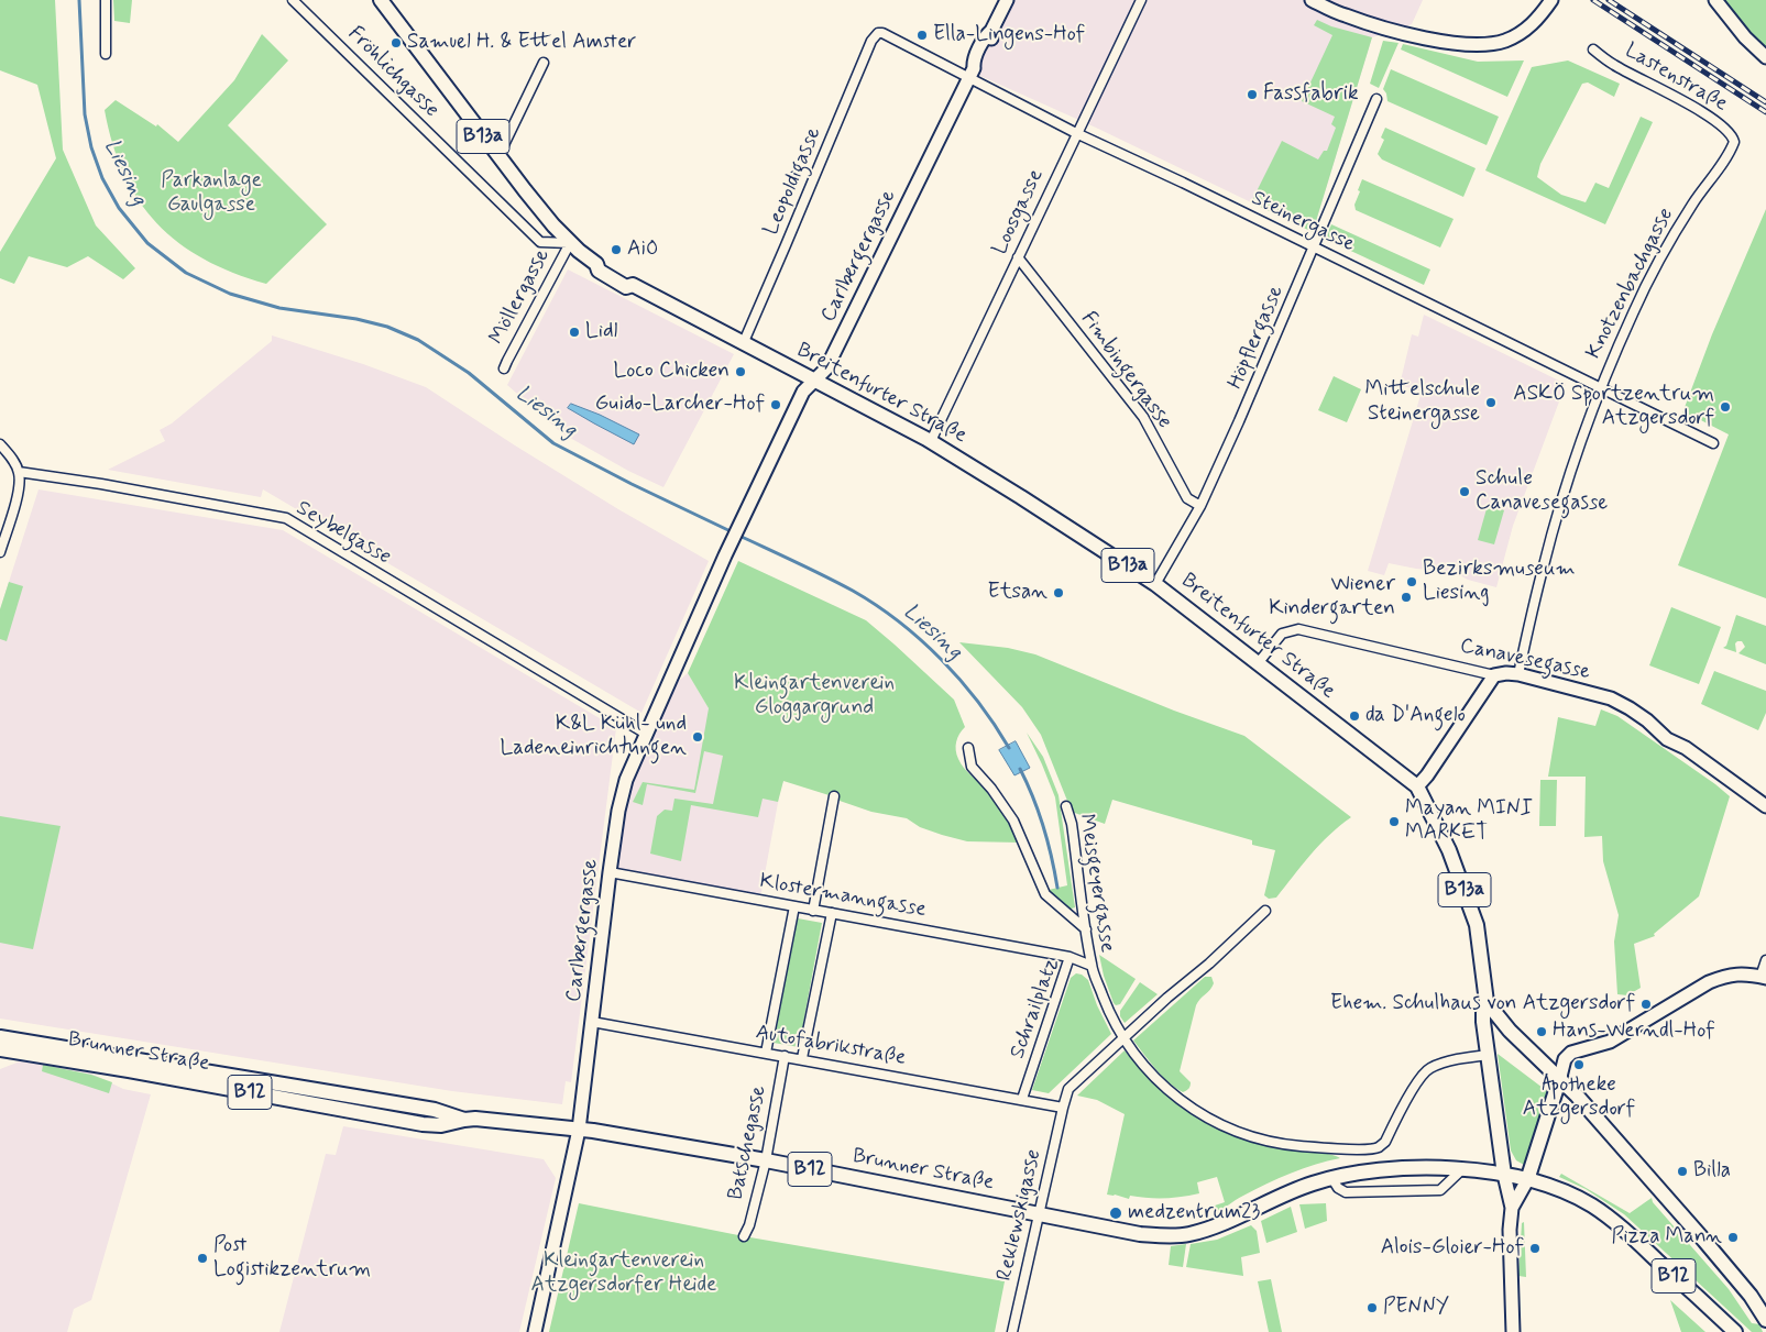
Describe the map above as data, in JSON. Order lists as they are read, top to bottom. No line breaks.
{"streets":{"main road":["B13a","Breitenfurter Straße","Brunner Straße","B12"],"street":["Fröhlichgasse","Lastenstraße","Leopoldigasse","Loosgasse","Steinergasse","Carlbergergasse","Knotzenbachgasse","Möllergasse","Höpflergasse","Fimbingergasse","Seybelgasse","Canavesegasse","Meisgeyergasse","Klostermanngasse","Schrailplatz","Autofabrikstraße","Batschegasse","Reklewskigasse"]},"crossings":[["Fröhlichgasse","Möllergasse"],["Fröhlichgasse","Breitenfurter Straße"],["Lastenstraße","Knotzenbachgasse"],["Leopoldigasse","Steinergasse"],["Leopoldigasse","Breitenfurter Straße"],["Loosgasse","Steinergasse"],["Loosgasse","Fimbingergasse"],["Loosgasse","Breitenfurter Straße"],["Steinergasse","Carlbergergasse"],["Steinergasse","Knotzenbachgasse"],["Steinergasse","Höpflergasse"],["Carlbergergasse","Breitenfurter Straße"],["Carlbergergasse","Seybelgasse"],["Carlbergergasse","Klostermanngasse"],["Carlbergergasse","Autofabrikstraße"],["Carlbergergasse","Brunner Straße"],["Knotzenbachgasse","Canavesegasse"],["Möllergasse","Breitenfurter Straße"],["Höpflergasse","Fimbingergasse"],["Höpflergasse","Breitenfurter Straße"],["Breitenfurter Straße","Canavesegasse"],["Breitenfurter Straße","Brunner Straße"],["Meisgeyergasse","Schrailplatz"],["Klostermanngasse","Schrailplatz"],["Schrailplatz","Autofabrikstraße"],["Autofabrikstraße","Batschegasse"],["Autofabrikstraße","Reklewskigasse"],["Brunner Straße","Batschegasse"],["Brunner Straße","Reklewskigasse"]],"water":["Liesing"],"parks":["Parkanlage Gaulgasse","Kleingartenverein Gloggargrund","Kleingartenverein Atzgersdorfer Heide"],"places":["Ella-Lingens-Hof","Samuel H. & Ettel Amster","Fassfabrik","AiO","Lidl","Loco Chicken","Mittelschule Steinergasse","Guido-Larcher-Hof","ASKÖ Sportzentrum Atzgersdorf","Schule Canavesegasse","Bezirksmuseum Liesing","Etsan","Wiener Kindergarten","da D'Angelo","K&L Kühl- und Ladeneinrichtungen","Mayan MINI MARKET","Ehem. Schulhaus von Atzgersdorf","Hans-Werndl-Hof","Apotheke Atzgersdorf","Billa","medzentrum23","Pizza Mann","Alois-Gloier-Hof","Post Logistikzentrum","PENNY"]}
